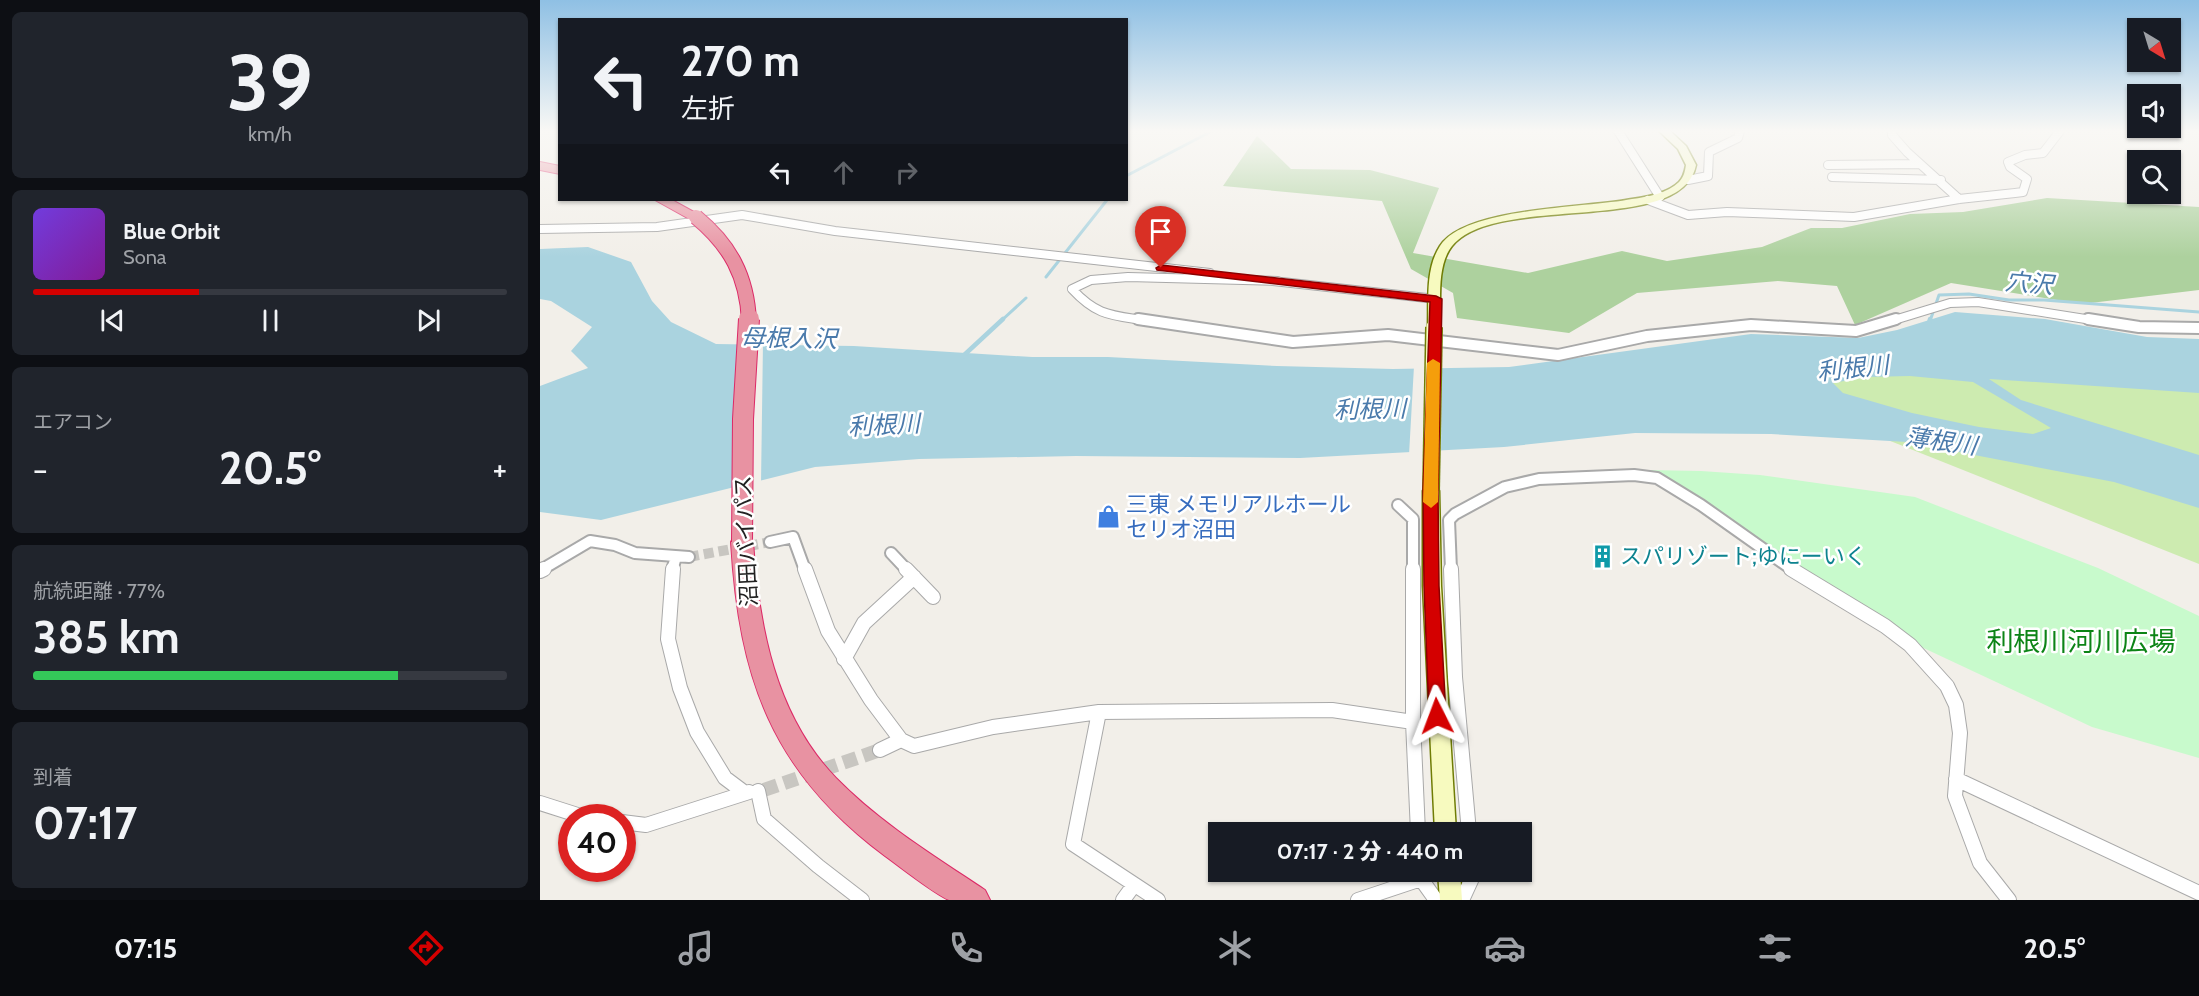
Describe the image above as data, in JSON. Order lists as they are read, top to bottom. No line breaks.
{"streets":{"highway":["沼田バイパス"]},"water":["穴沢","母根入沢","利根川","薄根川"],"parks":["利根川河川広場"],"places":{"shop":["三東 メモリアルホール セリオ沼田"],"building":["スパリゾート;ゆにーいく"]},"north":"bottom right","page":{"tile":[["39","km/h"],"エアコン",["航続距離 · 77%","385 km"],["到着","07:17"]],"turn":["270 m","左折"],"song":["Blue Orbit","Sona"],"heat":["−","20.5°","+"],"limit":"40","trip":"07:17 · 2 分 · 440 m","tabs":["07:15","20.5°"]}}
